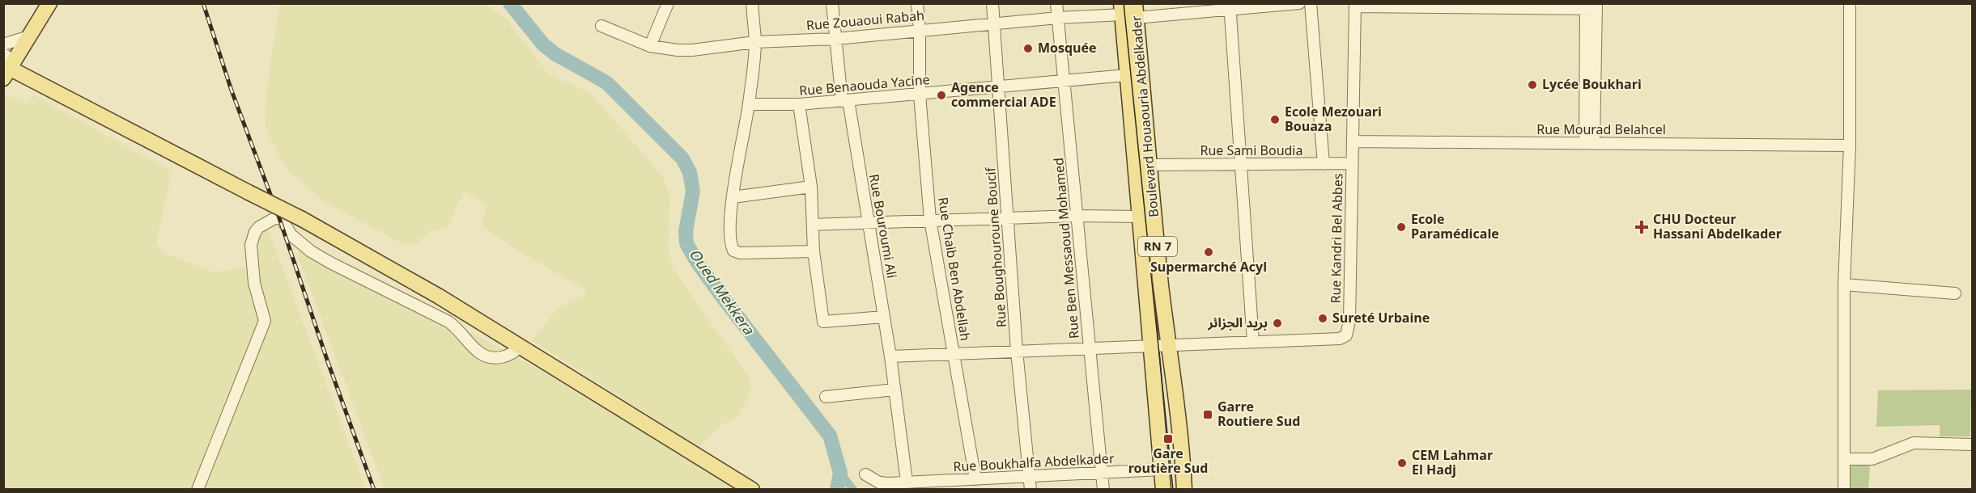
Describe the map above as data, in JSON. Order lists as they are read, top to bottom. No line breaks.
{"streets":{"main road":["Boulevard Houaouria Abdelkader","RN 7"],"street":["Rue Zouaoui Rabah","Rue Benaouda Yacine","Rue Mourad Belahcel","Rue Sami Boudia","Rue Bouroumi Ali","Rue Kandri Bel Abbes","Rue Boughouroune Boucif","Rue Ben Messaoud Mohamed","Rue Chaib Ben Abdellah","Rue Boukhalfa Abdelkader"]},"crossings":[["Rue Zouaoui Rabah","Boulevard Houaouria Abdelkader"],["Rue Zouaoui Rabah","Rue Bouroumi Ali"],["Rue Zouaoui Rabah","Rue Boughouroune Boucif"],["Rue Zouaoui Rabah","Rue Ben Messaoud Mohamed"],["Rue Zouaoui Rabah","Rue Chaib Ben Abdellah"],["Rue Benaouda Yacine","Boulevard Houaouria Abdelkader"],["Rue Benaouda Yacine","Rue Bouroumi Ali"],["Rue Benaouda Yacine","Rue Boughouroune Boucif"],["Rue Benaouda Yacine","Rue Ben Messaoud Mohamed"],["Rue Benaouda Yacine","Rue Chaib Ben Abdellah"],["Boulevard Houaouria Abdelkader","Rue Sami Boudia"],["Boulevard Houaouria Abdelkader","Rue Kandri Bel Abbes"],["Boulevard Houaouria Abdelkader","Rue Boukhalfa Abdelkader"],["Rue Mourad Belahcel","Rue Kandri Bel Abbes"],["Rue Sami Boudia","Rue Kandri Bel Abbes"],["Rue Bouroumi Ali","Rue Boukhalfa Abdelkader"],["Rue Boughouroune Boucif","Rue Boukhalfa Abdelkader"],["Rue Ben Messaoud Mohamed","Rue Boukhalfa Abdelkader"],["Rue Chaib Ben Abdellah","Rue Boukhalfa Abdelkader"]],"water":["Oued Mekkera"],"places":{"other":["Mosquée","Lycée Boukhari","Agence commercial ADE","Ecole Mezouari Bouaza","Ecole Paramédicale","Supermarché Acyl","Sureté Urbaine","بريد الجزائر","CEM Lahmar El Hadj"],"health":["CHU Docteur Hassani Abdelkader"],"transit":["Garre Routiere Sud","Gare routière Sud"]}}
